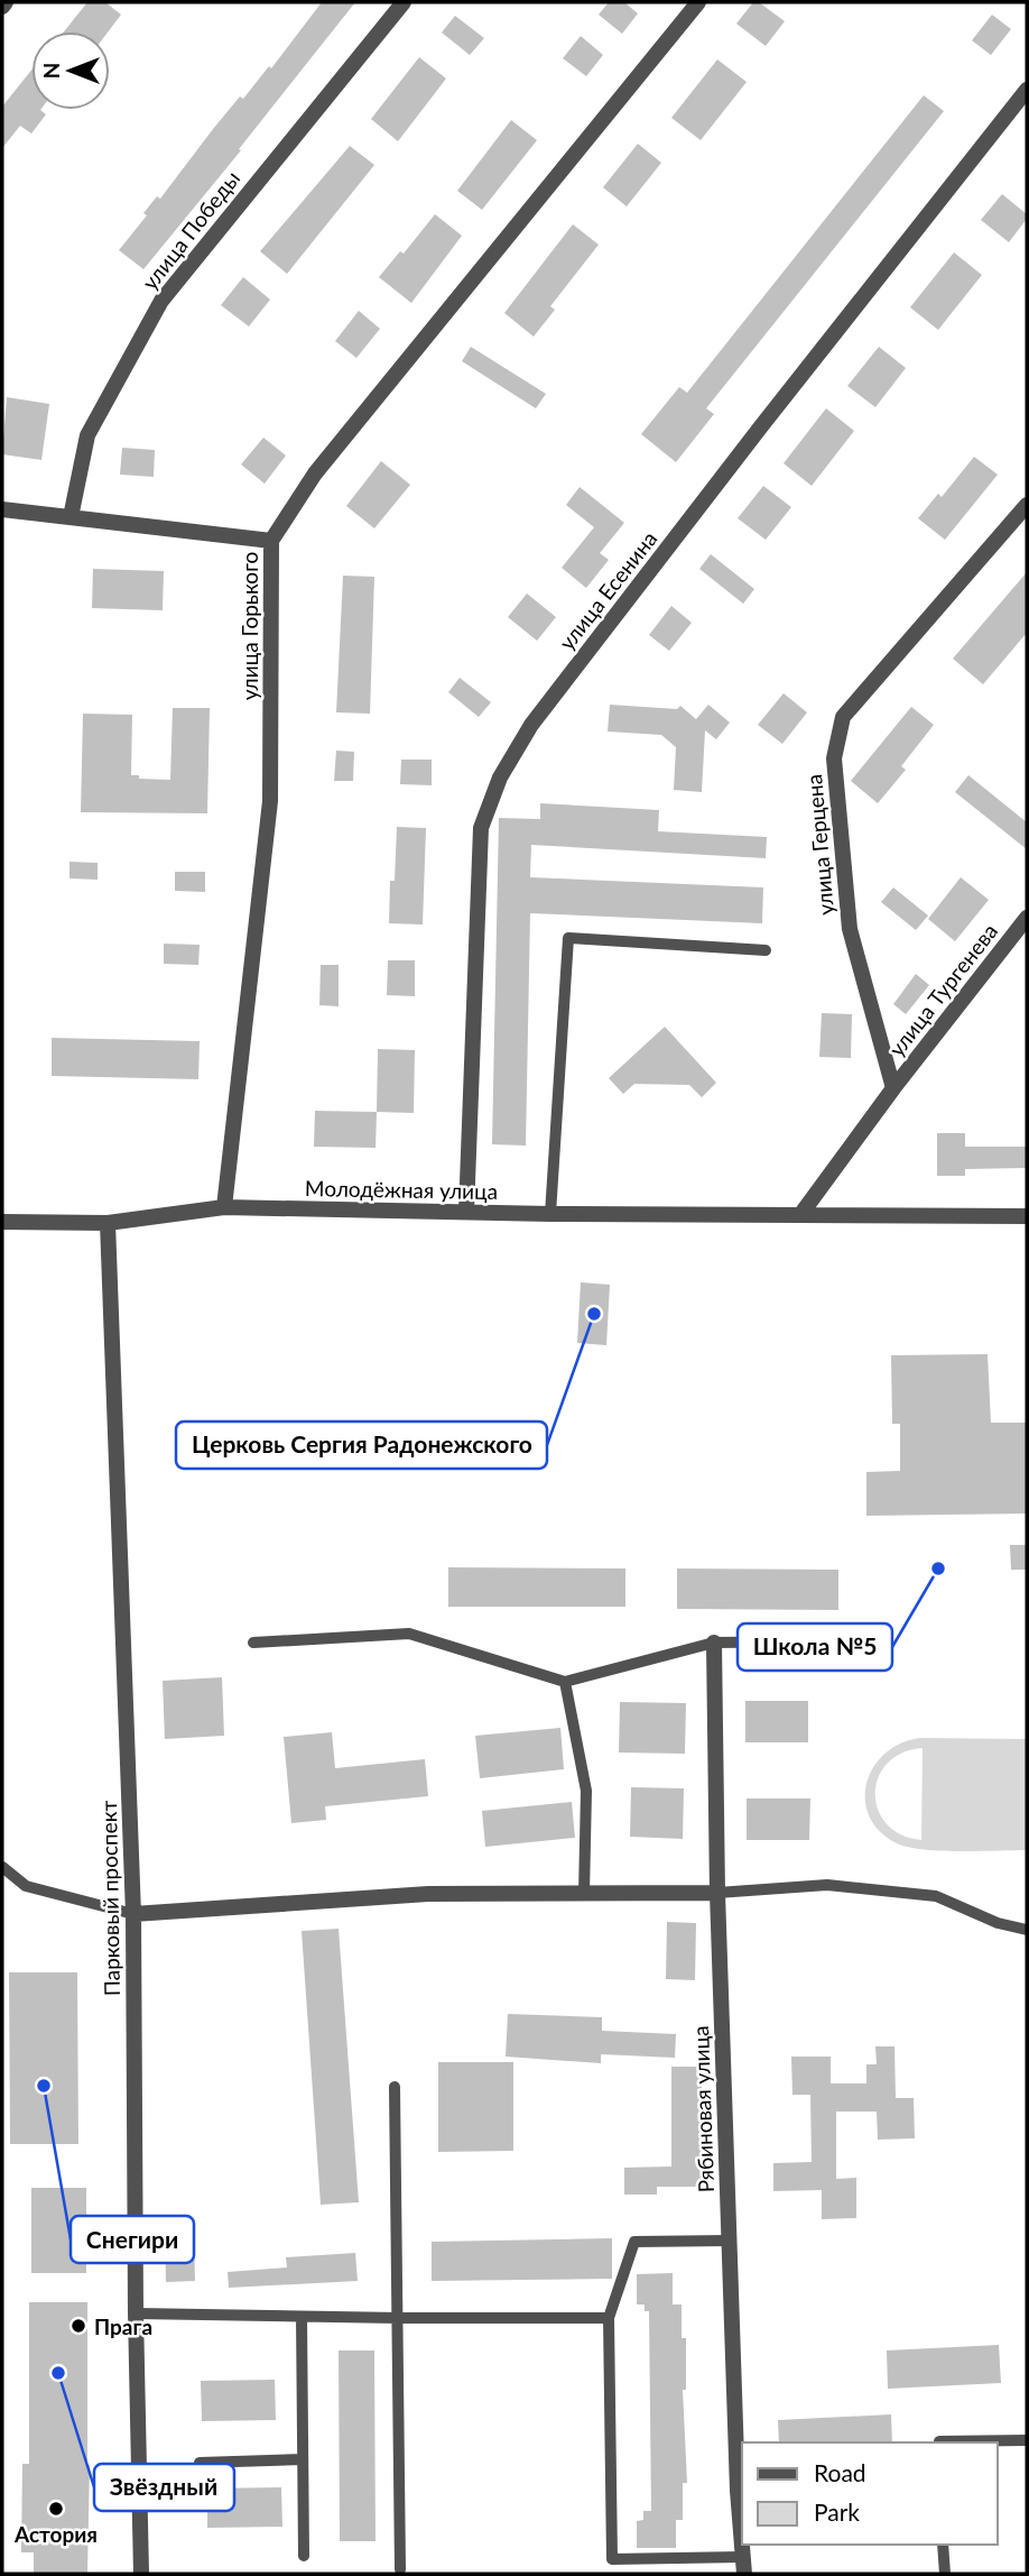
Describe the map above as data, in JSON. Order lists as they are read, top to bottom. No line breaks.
{"streets":{"street":["улица Победы","улица Есенина","улица Горького","улица Герцена","улица Тургенева","Молодёжная улица","Парковый проспект","Рябиновая улица"]},"crossings":[["улица Есенина","Молодёжная улица"],["улица Горького","Молодёжная улица"],["улица Герцена","улица Тургенева"],["Молодёжная улица","Парковый проспект"]],"places":["Церковь Сергия Радонежского","Школа №5","Снегири","Прага","Звёздный","Астория"],"legend":["Road","Park"],"north":"left"}
